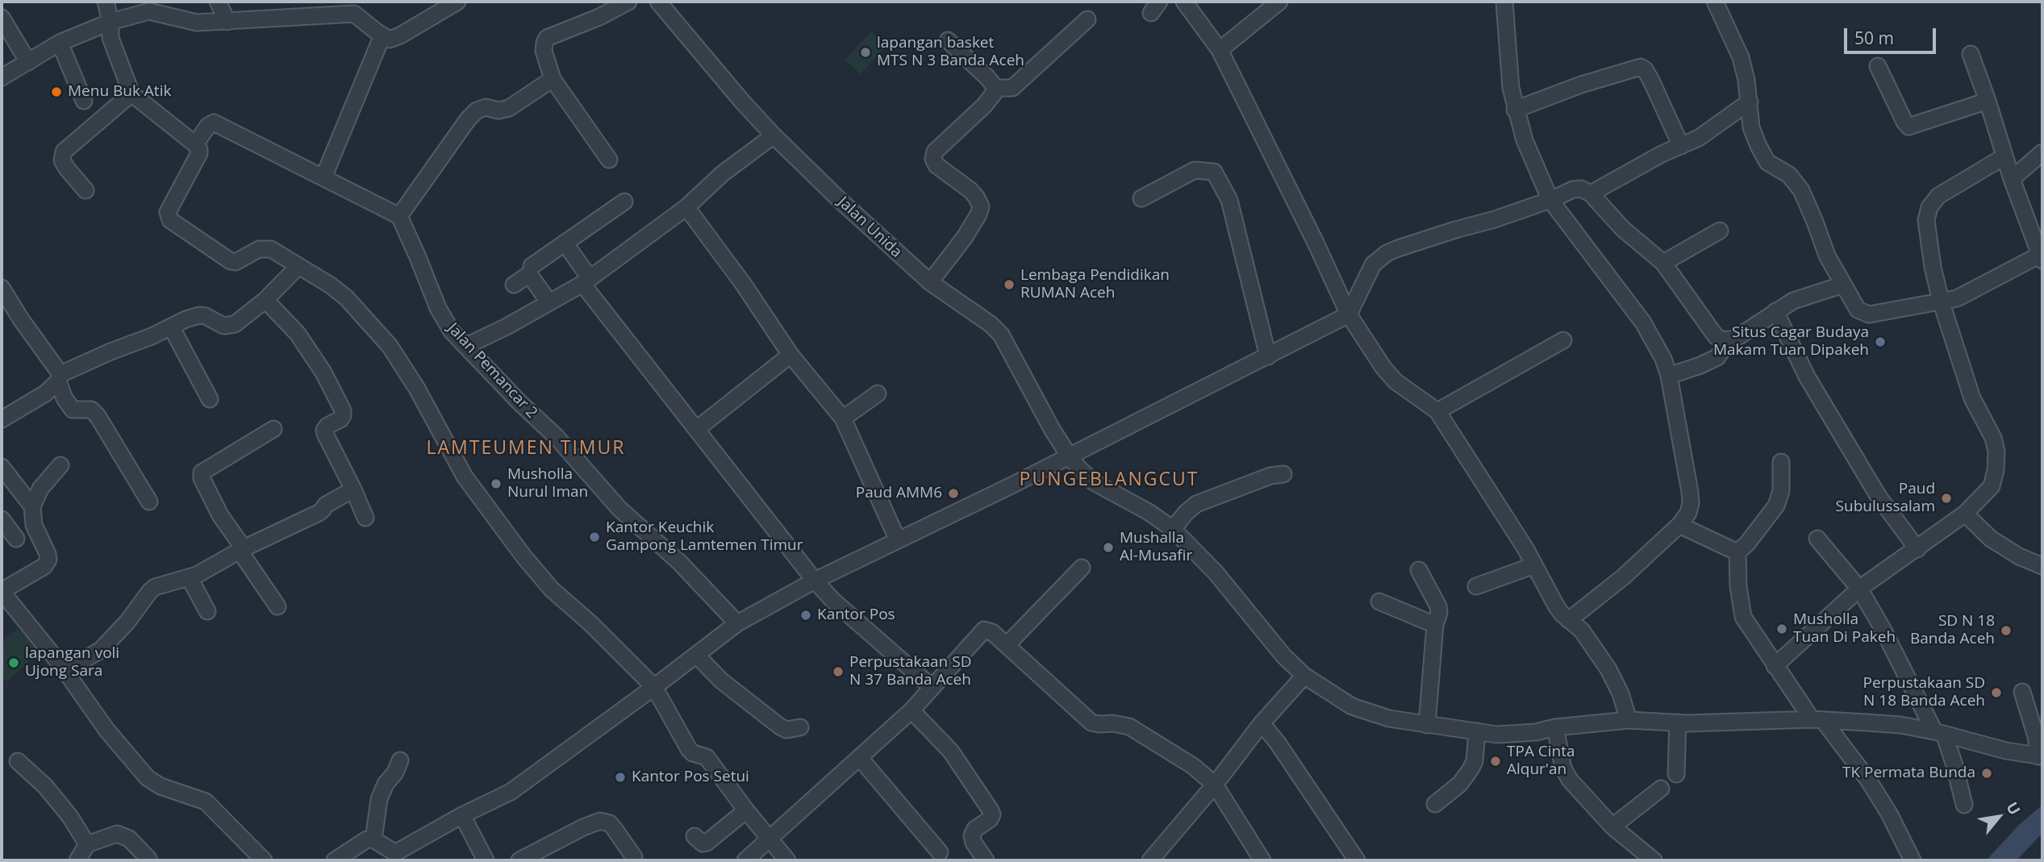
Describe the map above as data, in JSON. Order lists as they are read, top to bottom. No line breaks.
{"streets":{"street":["Jalan Unida","Jalan Pemancar 2"]},"districts":["LAMTEUMEN TIMUR","PUNGEBLANGCUT"],"places":["lapangan basket MTS N 3 Banda Aceh","Menu Buk Atik","Lembaga Pendidikan RUMAN Aceh","Situs Cagar Budaya Makam Tuan Dipakeh","Musholla Nurul Iman","Paud AMM6","Paud Subulussalam","Kantor Keuchik Gampong Lamtemen Timur","Mushalla Al-Musafir","Kantor Pos","Musholla Tuan Di Pakeh","SD N 18 Banda Aceh","lapangan voli Ujong Sara","Perpustakaan SD N 37 Banda Aceh","Perpustakaan SD N 18 Banda Aceh","TPA Cinta Alqur'an","TK Permata Bunda","Kantor Pos Setui"],"scale_bar":"50 m","north":"top right"}
